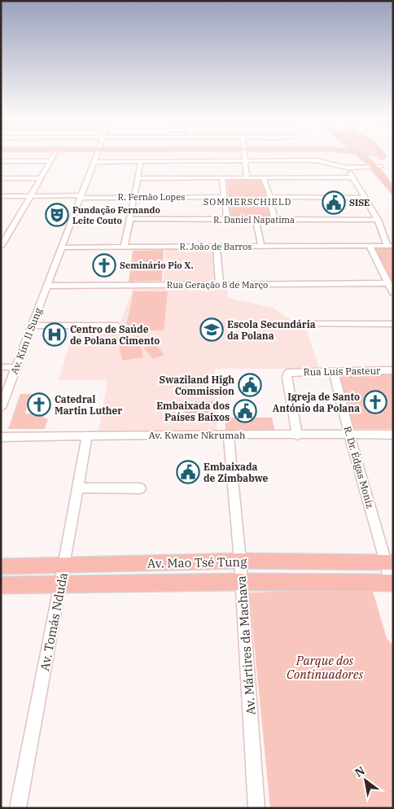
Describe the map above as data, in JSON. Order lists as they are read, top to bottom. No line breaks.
{"streets":{"main road":["Av. Mao Tsé Tung"],"street":["R. Fernão Lopes","R. Daniel Napatima","R. João de Barros","Rua Geração 8 de Março","Av. Kim II Sung","Rua Luís Pasteur","Av. Kwame Nkrumah","R. Dr. Édgas Moniz","Av. Tomás Nduda","Av. Mártires da Machava"]},"crossings":[["R. Fernão Lopes","Av. Kim II Sung"],["R. João de Barros","Av. Kim II Sung"],["Rua Geração 8 de Março","Av. Kim II Sung"],["Rua Luís Pasteur","Av. Kwame Nkrumah"],["Rua Luís Pasteur","R. Dr. Édgas Moniz"],["Av. Kwame Nkrumah","R. Dr. Édgas Moniz"],["Av. Kwame Nkrumah","Av. Tomás Nduda"],["Av. Kwame Nkrumah","Av. Mártires da Machava"],["R. Dr. Édgas Moniz","Av. Mao Tsé Tung"],["Av. Mao Tsé Tung","Av. Tomás Nduda"],["Av. Mao Tsé Tung","Av. Mártires da Machava"]],"districts":["SOMMERSCHIELD"],"parks":["Parque dos Continuadores"],"places":{"public building":["SISE","Swaziland High Commission","Embaixada dos Países Baixos","Embaixada de Zimbabwe"],"theatre":["Fundação Fernando Leite Couto"],"church":["Seminário Pio X.","Igreja de Santo António da Polana","Catedral Martin Luther"],"school or university":["Escola Secundária da Polana"],"hospital":["Centro de Saúde de Polana Cimento"]},"north":"top left"}
